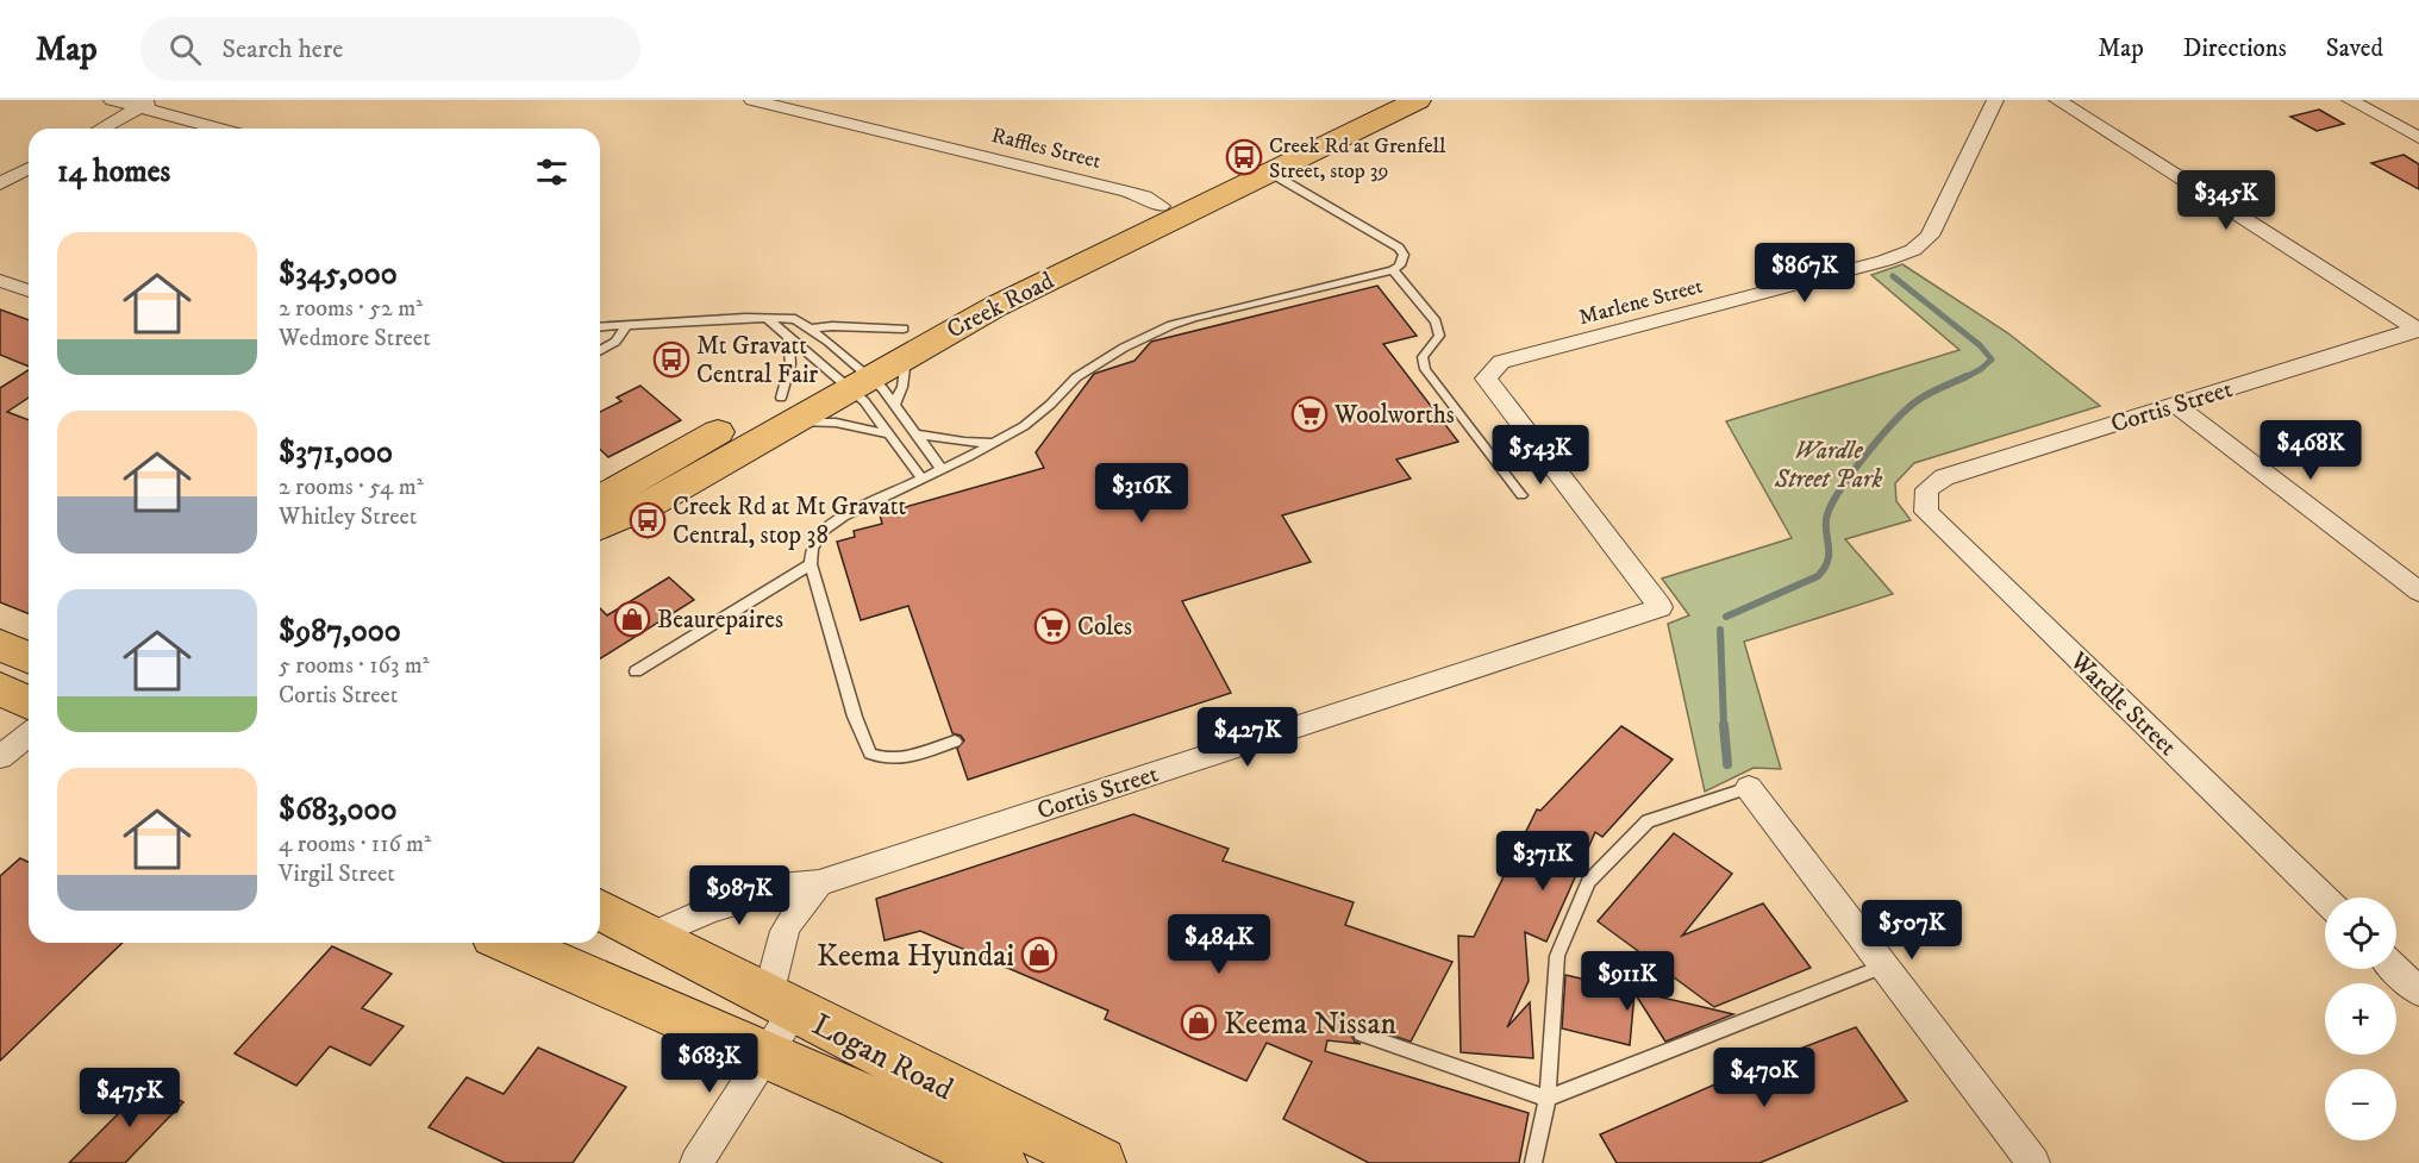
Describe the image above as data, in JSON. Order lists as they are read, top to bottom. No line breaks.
{"streets":{"main road":["Creek Road","Logan Road"],"street":["Raffles Street","Marlene Street","Cortis Street","Wardle Street"]},"crossings":[["Raffles Street","Creek Road"],["Marlene Street","Cortis Street"],["Cortis Street","Wardle Street"],["Cortis Street","Logan Road"]],"parks":["Wardle Street Park"],"places":{"bus stop":["Creek Rd at Grenfell Street, stop 39","Mt Gravatt Central Fair","Creek Rd at Mt Gravatt Central, stop 38"],"supermarket":["Woolworths","Coles"],"shop":["Beaurepaires","Keema Hyundai","Keema Nissan"]},"page":{"header":"Map","search":"Search here","nav":["Map","Directions","Saved"],"heading":"14 homes","price":["$345K","$867K","$468K","$543K","$316K","$427K","$371K","$987K","$507K","$484K","$911K","$683K","$470K","$475K"],"list":[{"name":"$345,000","note":"2 rooms · 52 m² · Wedmore Street"},{"name":"$371,000","note":"2 rooms · 54 m² · Whitley Street"},{"name":"$987,000","note":"5 rooms · 163 m² · Cortis Street"},{"name":"$683,000","note":"4 rooms · 116 m² · Virgil Street"}],"map_buttons":["+","−"]}}
